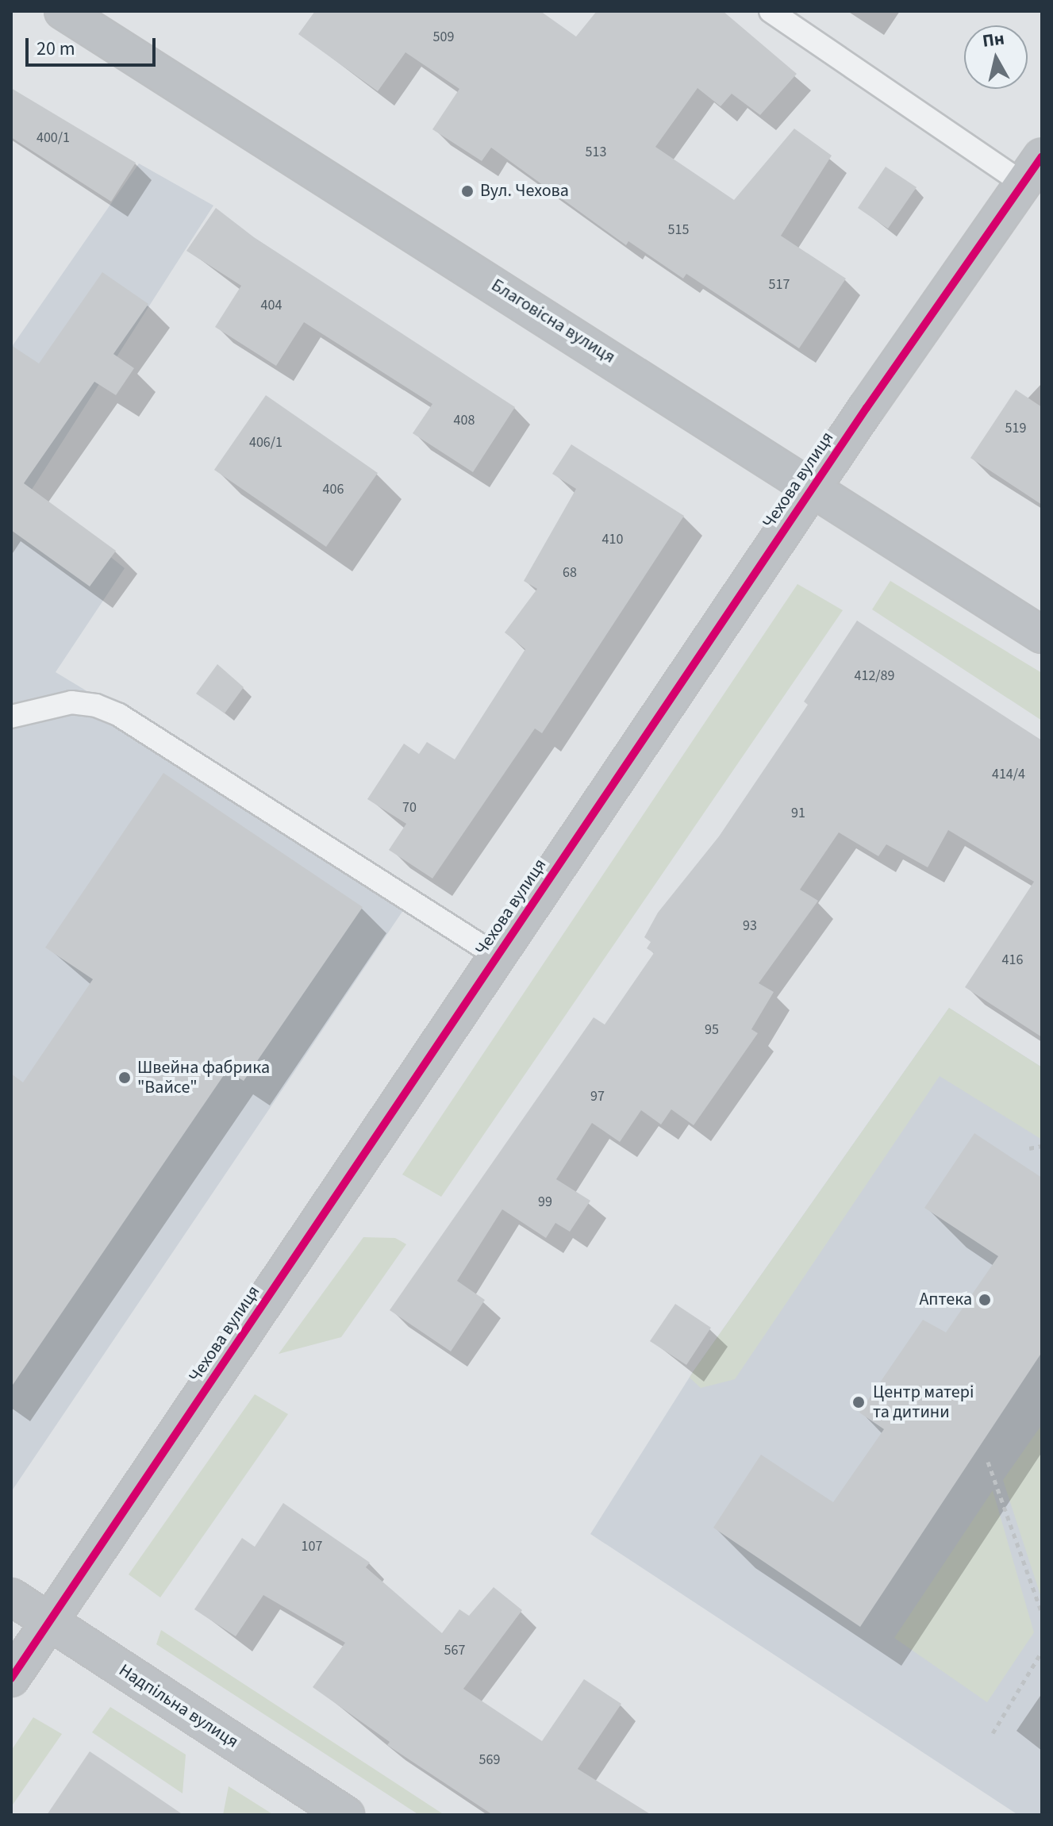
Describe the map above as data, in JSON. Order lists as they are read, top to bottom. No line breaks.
{"streets":{"street":["Благовісна вулиця","Чехова вулиця","Надпільна вулиця"]},"crossings":[["Благовісна вулиця","Чехова вулиця"],["Чехова вулиця","Надпільна вулиця"]],"places":["Вул. Чехова","Швейна фабрика \"Вайсе\"","Аптека","Центр матері та дитини"],"house_numbers":["509","400/1","513","515","517","404","408","519","406/1","406","410","68","412/89","414/4","70","91","93","416","95","97","99","107","567","569"],"scale_bar":"20 m","north":"top"}
